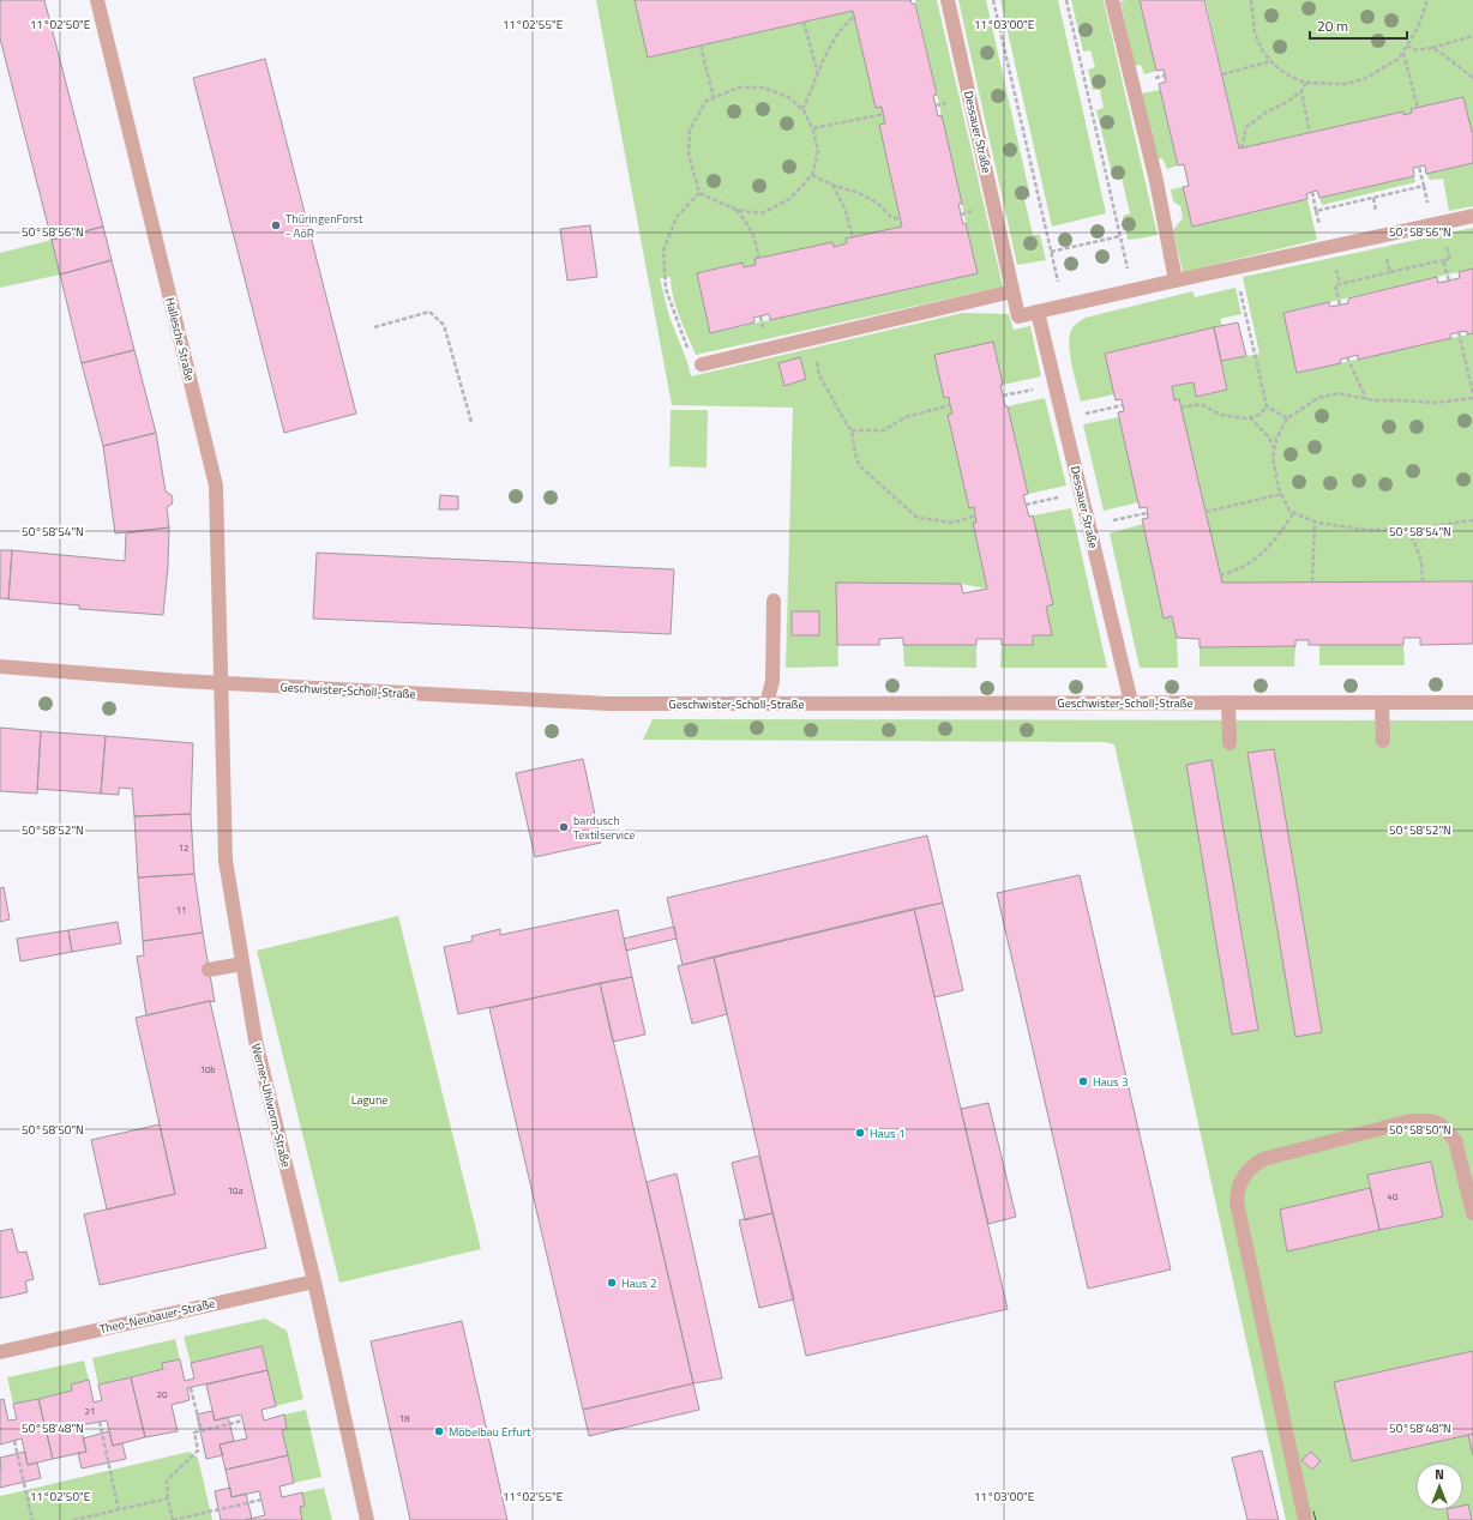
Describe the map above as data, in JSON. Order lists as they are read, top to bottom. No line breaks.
{"streets":{"street":["Dessauer Straße","Hallesche Straße","Geschwister-Scholl-Straße","Werner-Uhlworm-Straße","Theo-Neubauer-Straße"]},"crossings":[["Dessauer Straße","Geschwister-Scholl-Straße"],["Hallesche Straße","Geschwister-Scholl-Straße"],["Hallesche Straße","Werner-Uhlworm-Straße"],["Geschwister-Scholl-Straße","Werner-Uhlworm-Straße"],["Werner-Uhlworm-Straße","Theo-Neubauer-Straße"]],"parks":["Lagune"],"places":["ThüringenForst - AöR","bardusch Textilservice","Haus 3","Haus 1","Haus 2","Möbelbau Erfurt"],"house_numbers":["12","11","10b","10a","40","20","21","18"],"scale_bar":"20 m","north":"top","coordinates":["11°02'50\"E","11°02'55\"E","11°03'00\"E","50°58'56\"N","50°58'54\"N","50°58'52\"N","50°58'50\"N","50°58'48\"N"]}
